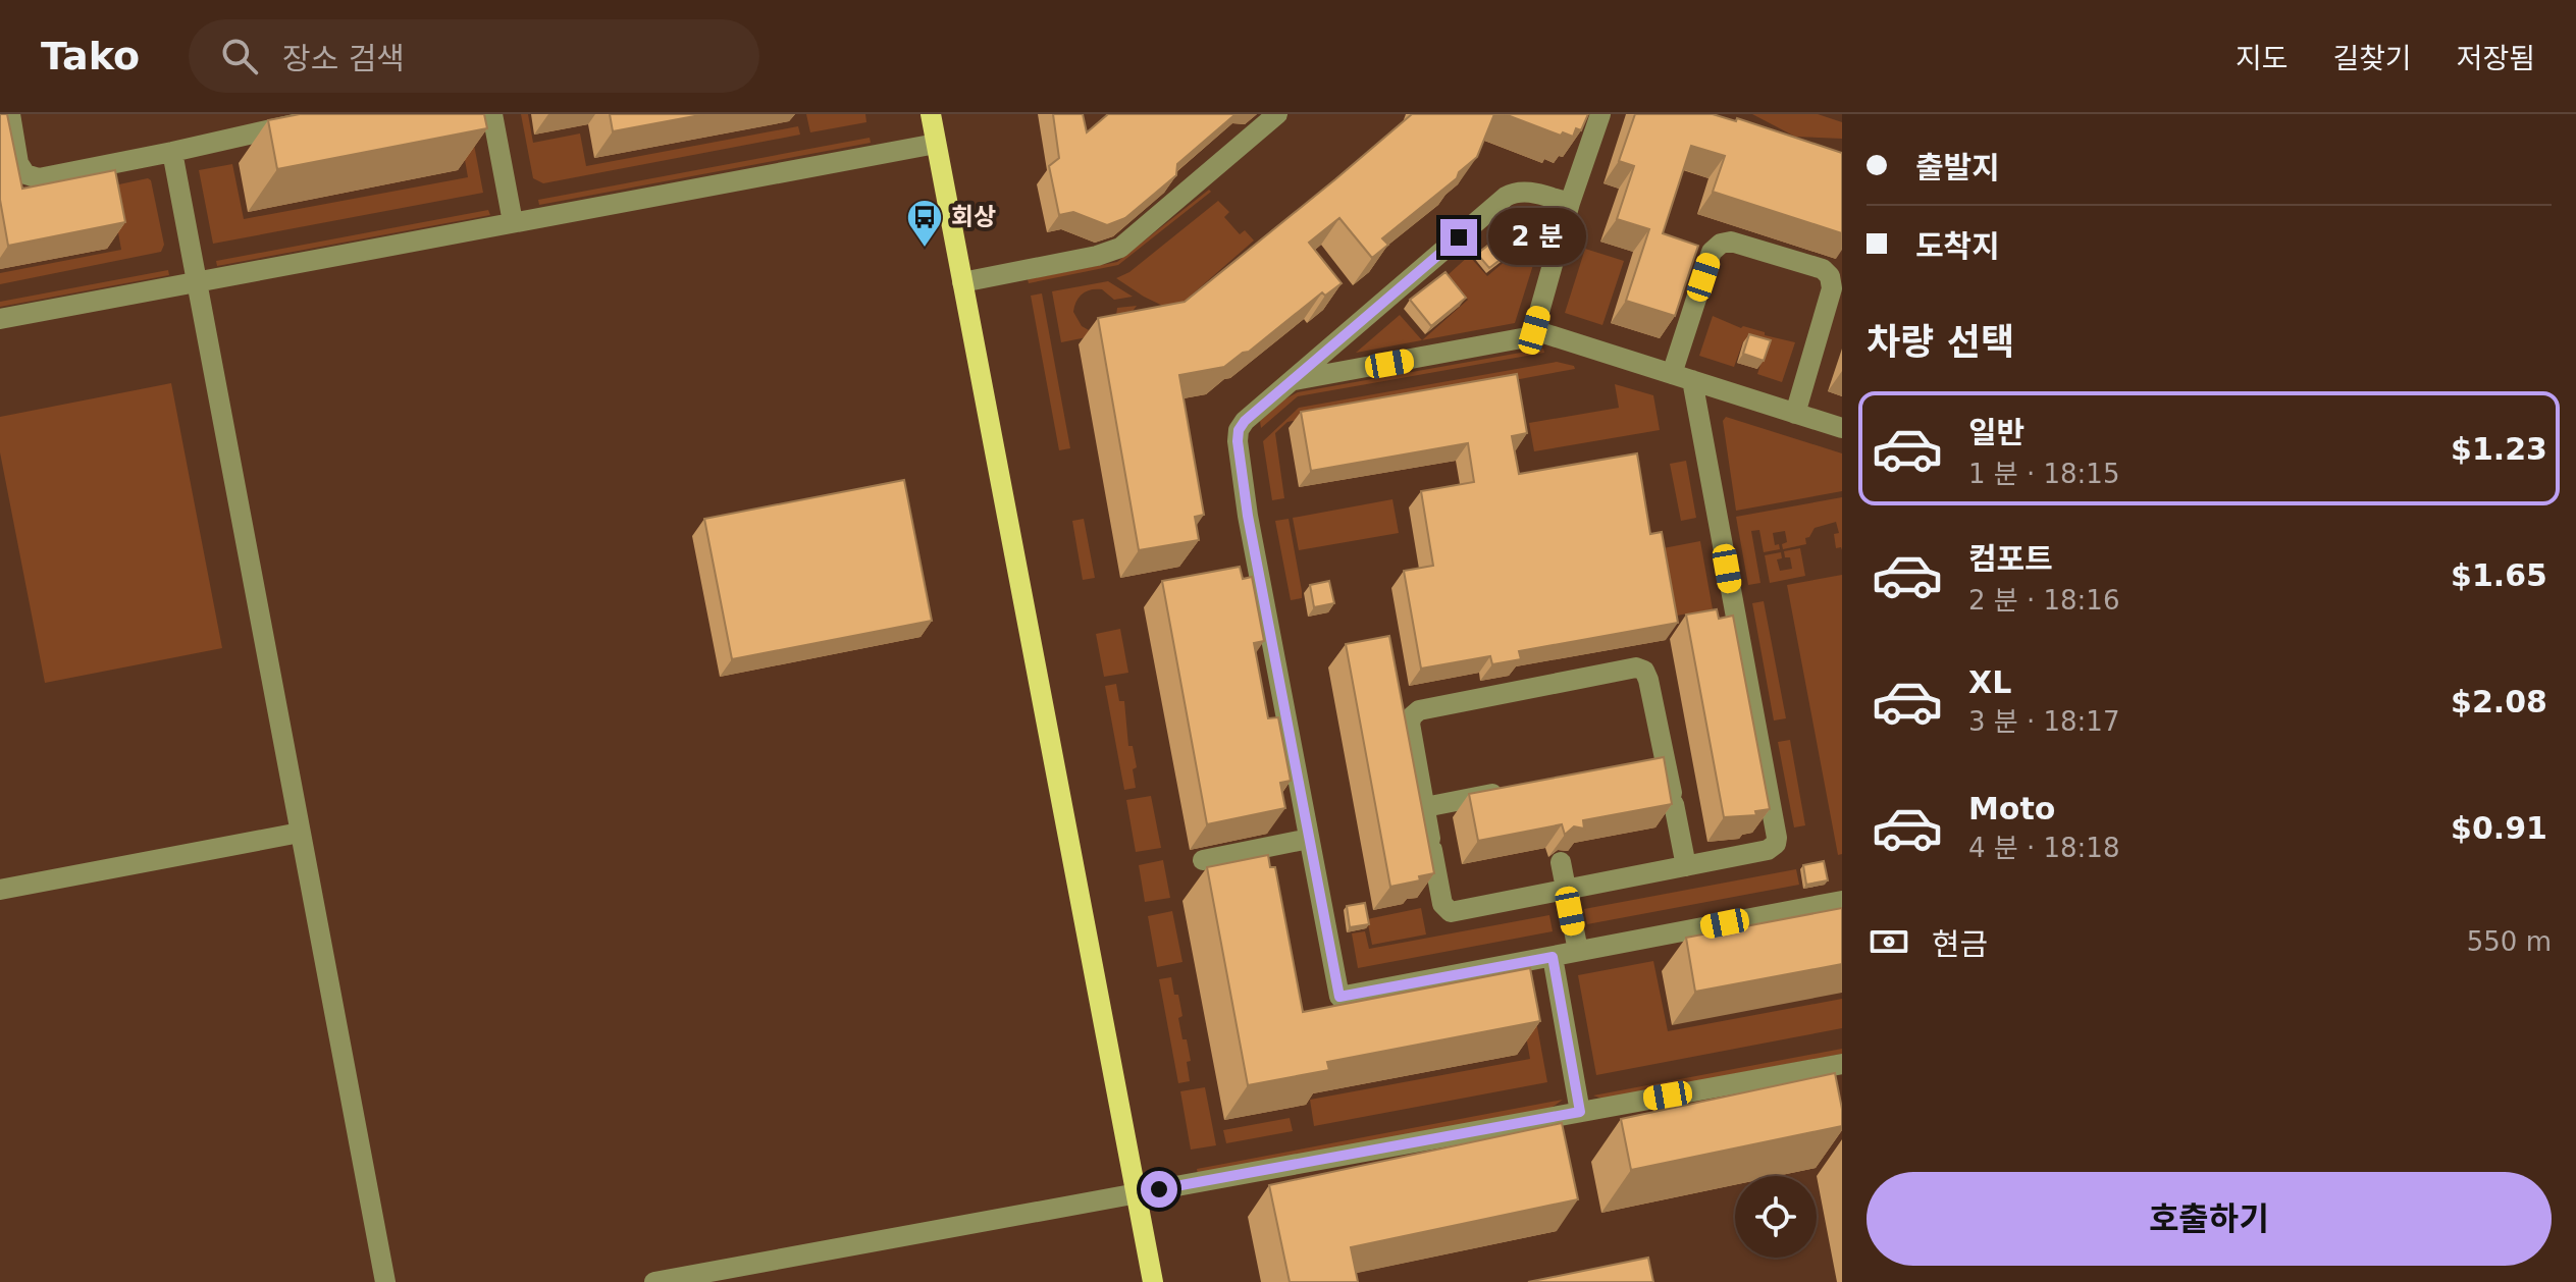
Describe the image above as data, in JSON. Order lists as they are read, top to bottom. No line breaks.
{"places":{"bus stop":["회상"]},"page":{"header":"Tako","search":"장소 검색","nav":["지도","길찾기","저장됨"],"banner":["출발지","도착지"],"bubble":"2 분","heading":"차량 선택","list":[{"name":"일반","note":"1 분 · 18:15","value":"$1.23"},{"name":"컴포트","note":"2 분 · 18:16","value":"$1.65"},{"name":"XL","note":"3 분 · 18:17","value":"$2.08"},{"name":"Moto","note":"4 분 · 18:18","value":"$0.91"}],"pay":["현금","550 m"],"buttons":"호출하기"}}
